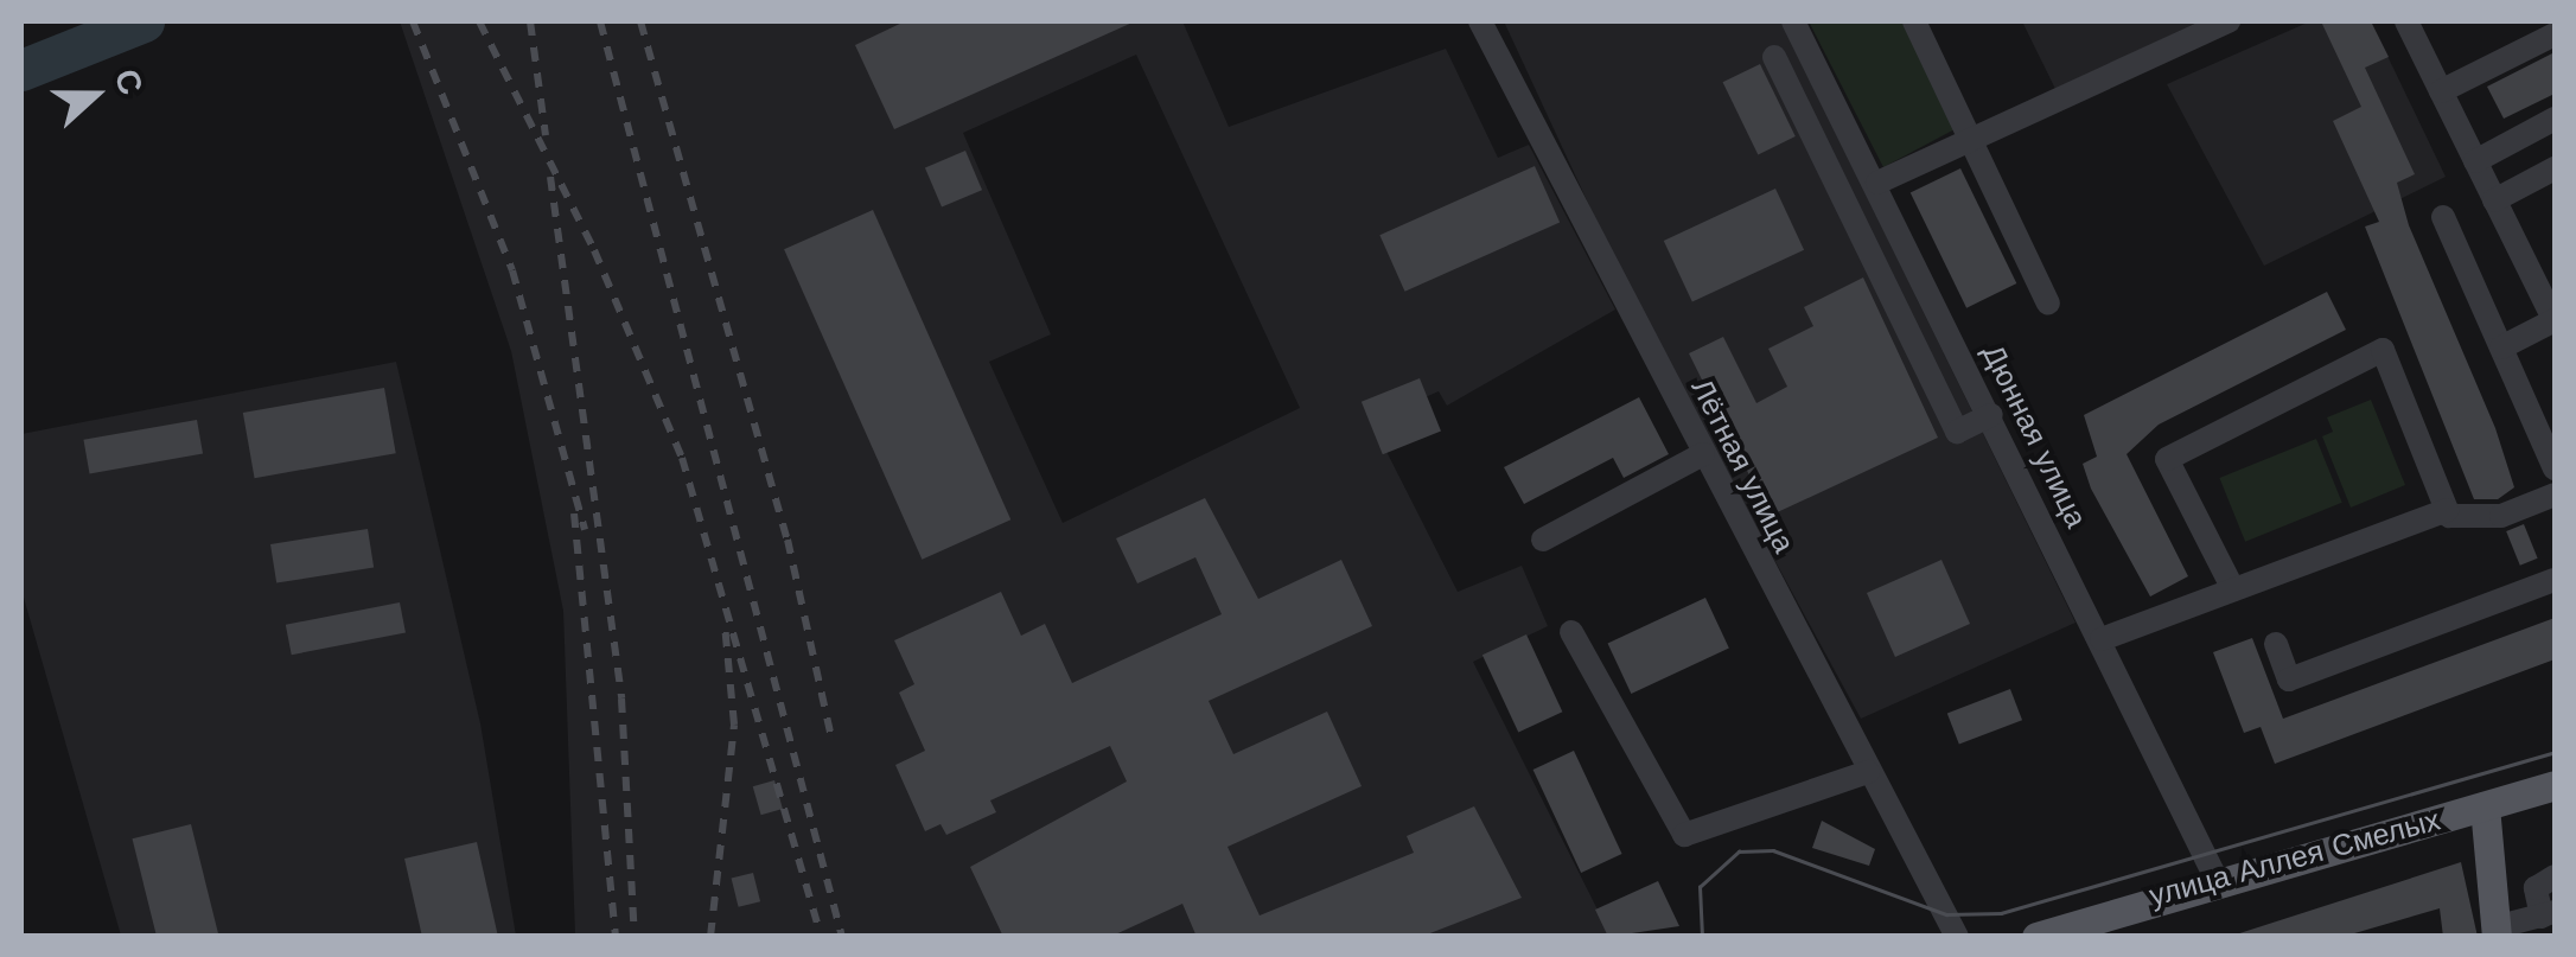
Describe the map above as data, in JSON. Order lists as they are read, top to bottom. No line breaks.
{"streets":{"main road":["улица Аллея Смелых"],"street":["Дюнная улица","Лётная улица"]},"crossings":[["Дюнная улица","улица Аллея Смелых"]],"north":"right"}
